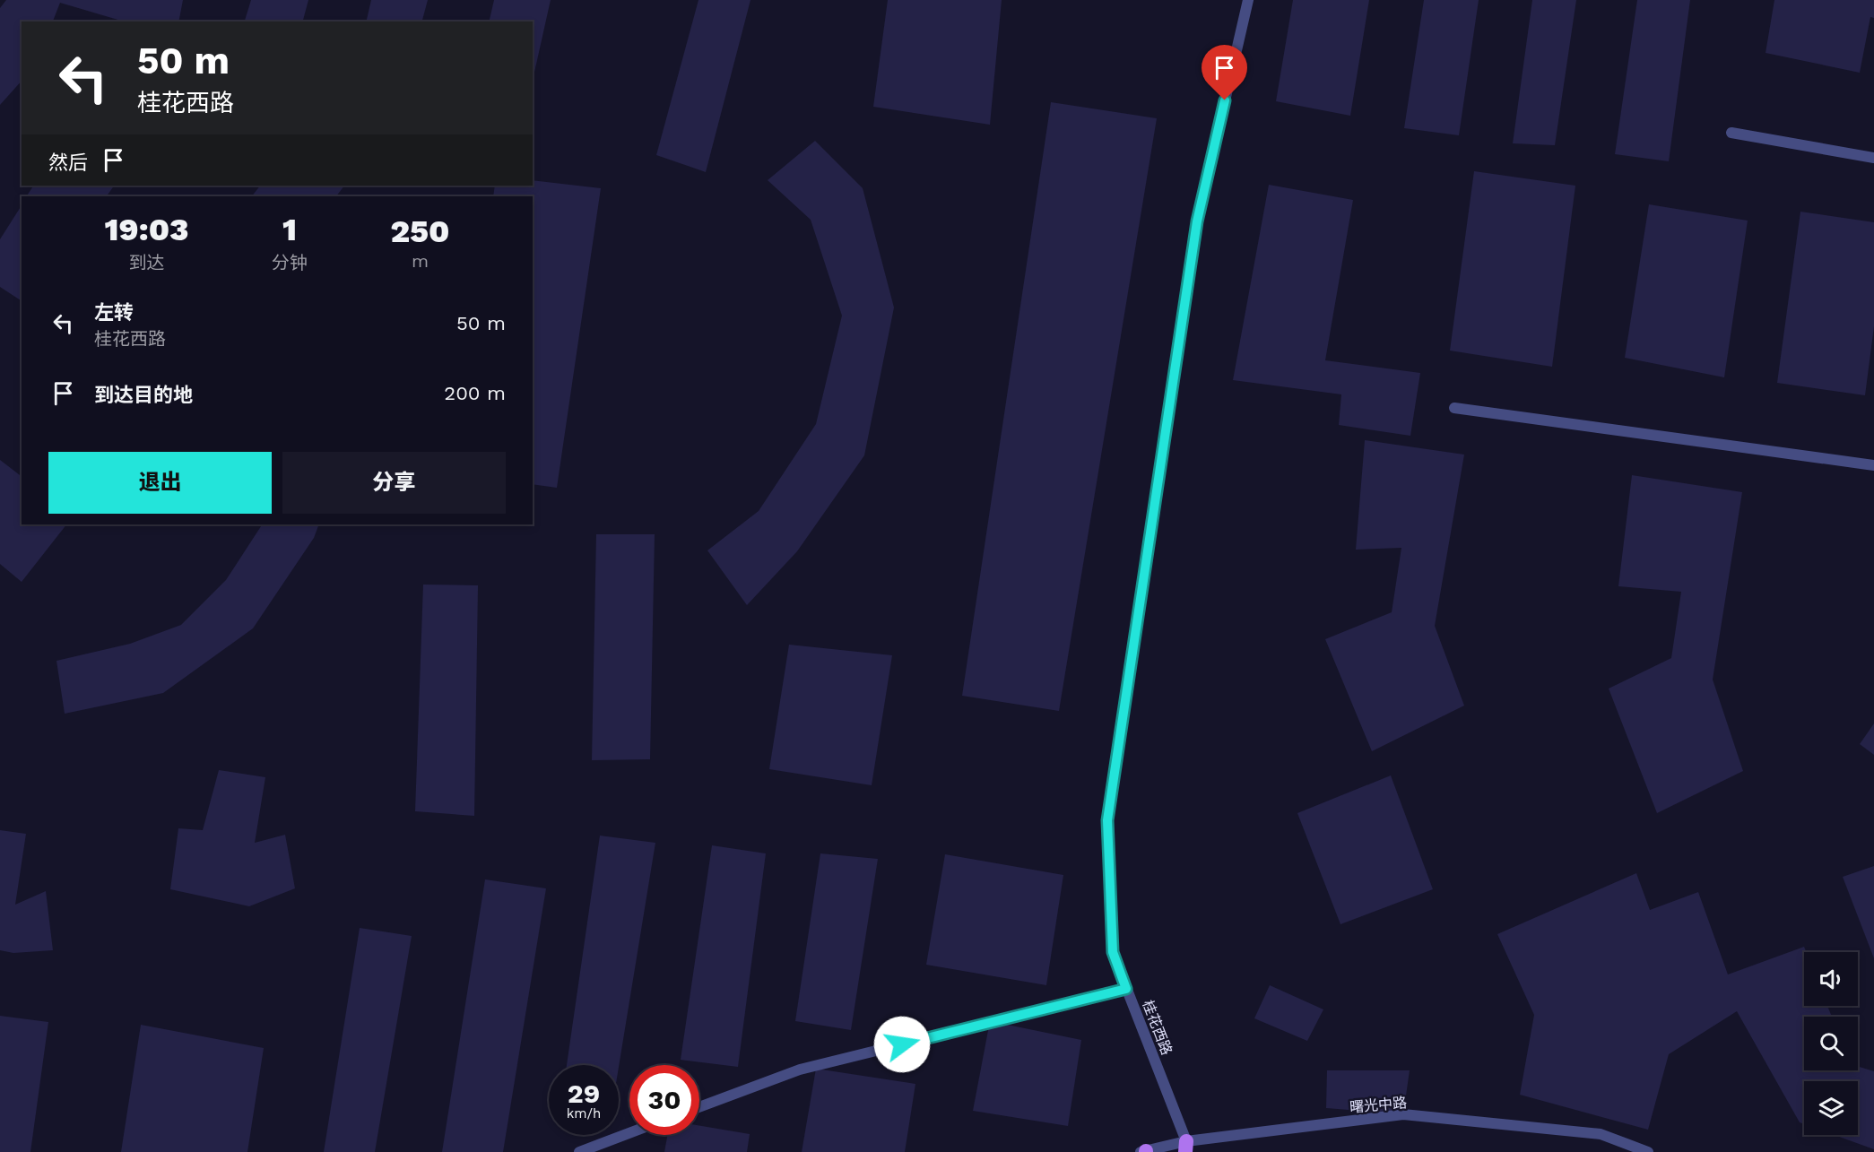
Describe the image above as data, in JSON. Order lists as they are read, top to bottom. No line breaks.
{"streets":{"street":["桂花西路","曙光中路"]},"crossings":[["桂花西路","曙光中路"]],"page":{"turn":["50 m","桂花西路"],"then":"然后","eta":["19:03","到达","1","分钟","250","m"],"list":[{"name":"左转","note":"桂花西路","value":"50 m"},{"name":"到达目的地","value":"200 m"}],"buttons":["退出","分享"],"speed":"29 km/h","limit":"30"}}
